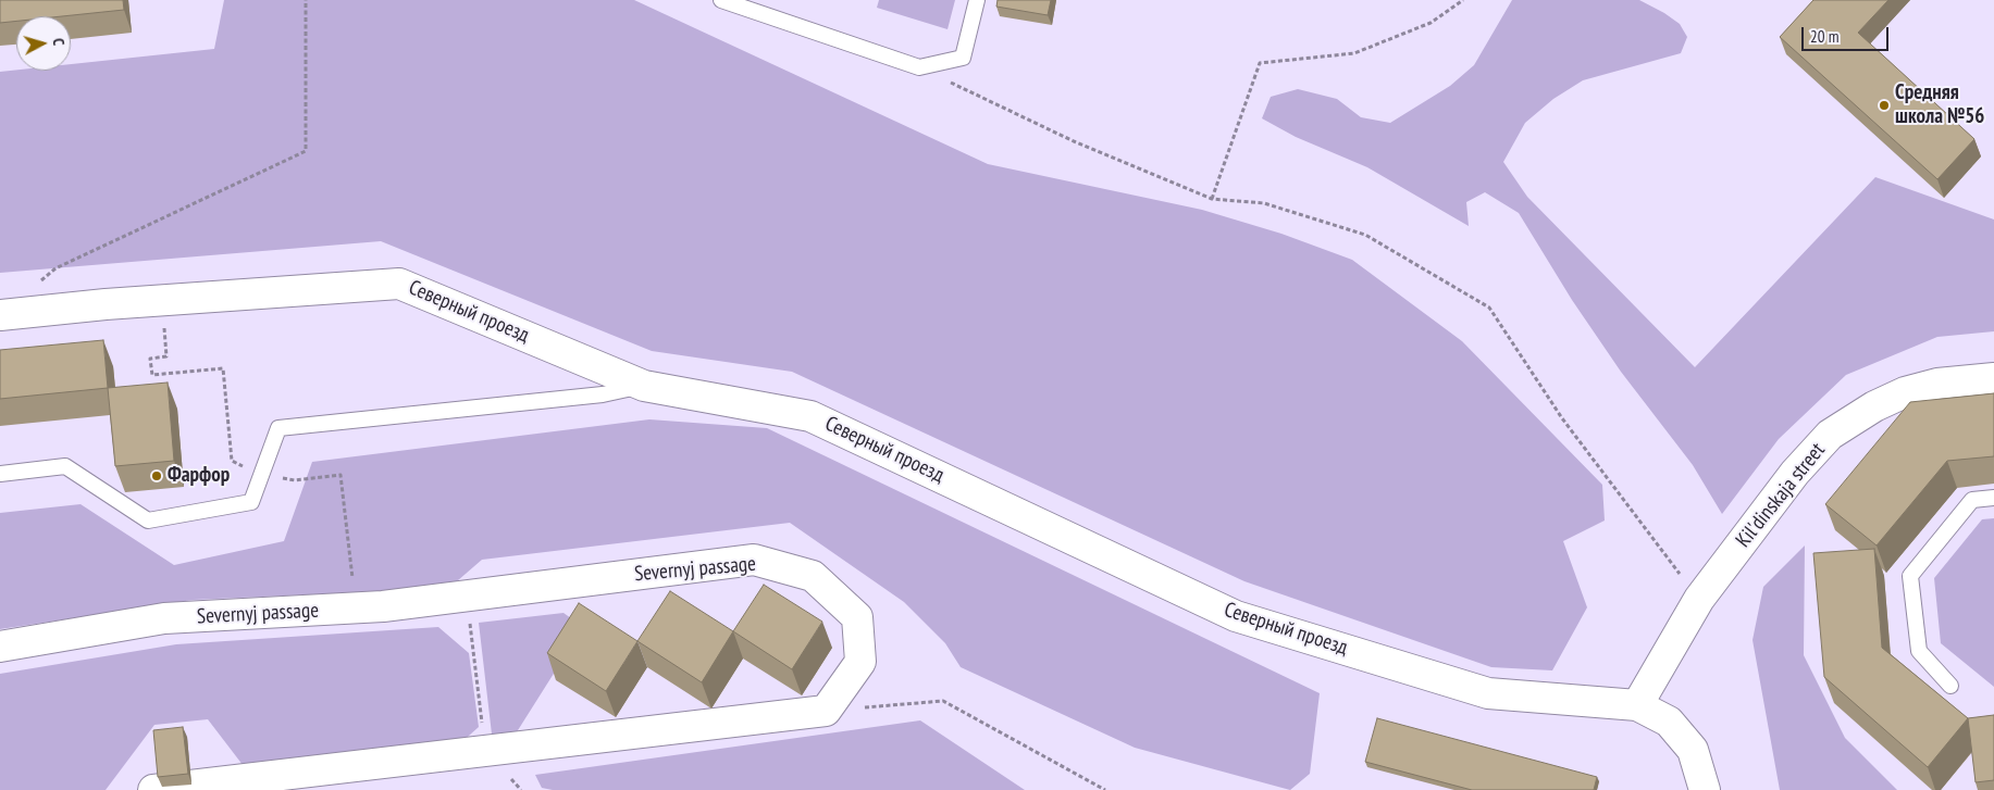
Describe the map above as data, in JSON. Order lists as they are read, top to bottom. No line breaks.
{"streets":{"street":["Северный проезд","Kil'dinskaja street","Severnyj passage"]},"crossings":[["Северный проезд","Kil'dinskaja street"]],"places":["Средняя школа №56","Фарфор"],"scale_bar":"20 m","north":"right"}
